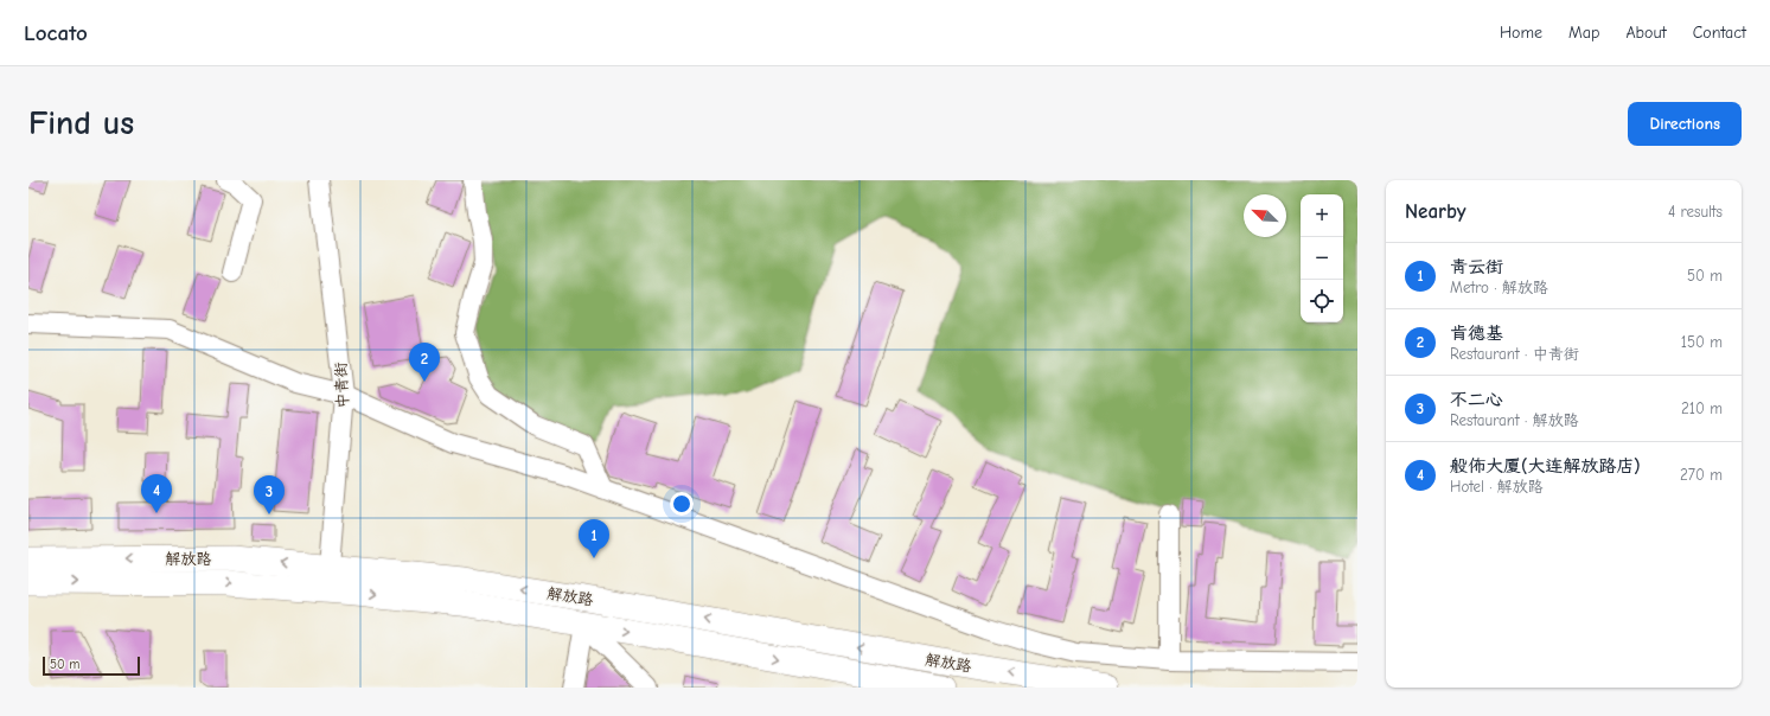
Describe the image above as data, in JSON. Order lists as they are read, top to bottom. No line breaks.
{"streets":{"main road":["解放路"],"street":["中青街"]},"crossings":[["中青街","解放路"]],"scale_bar":"50 m","north":"top left","page":{"header":"Locato","nav":["Home","Map","About","Contact"],"buttons":"Directions","title":"Find us","heading":["Nearby","4 results"],"map_buttons":["+","−"],"list":[{"mark":"1","name":"青云街","note":"Metro · 解放路","value":"50 m"},{"mark":"2","name":"肯德基","note":"Restaurant · 中青街","value":"150 m"},{"mark":"3","name":"不二心","note":"Restaurant · 解放路","value":"210 m"},{"mark":"4","name":"般佈大厦(大连解放路店)","note":"Hotel · 解放路","value":"270 m"}],"pins":["2","4","3","1"],"scale":"50 m"}}
